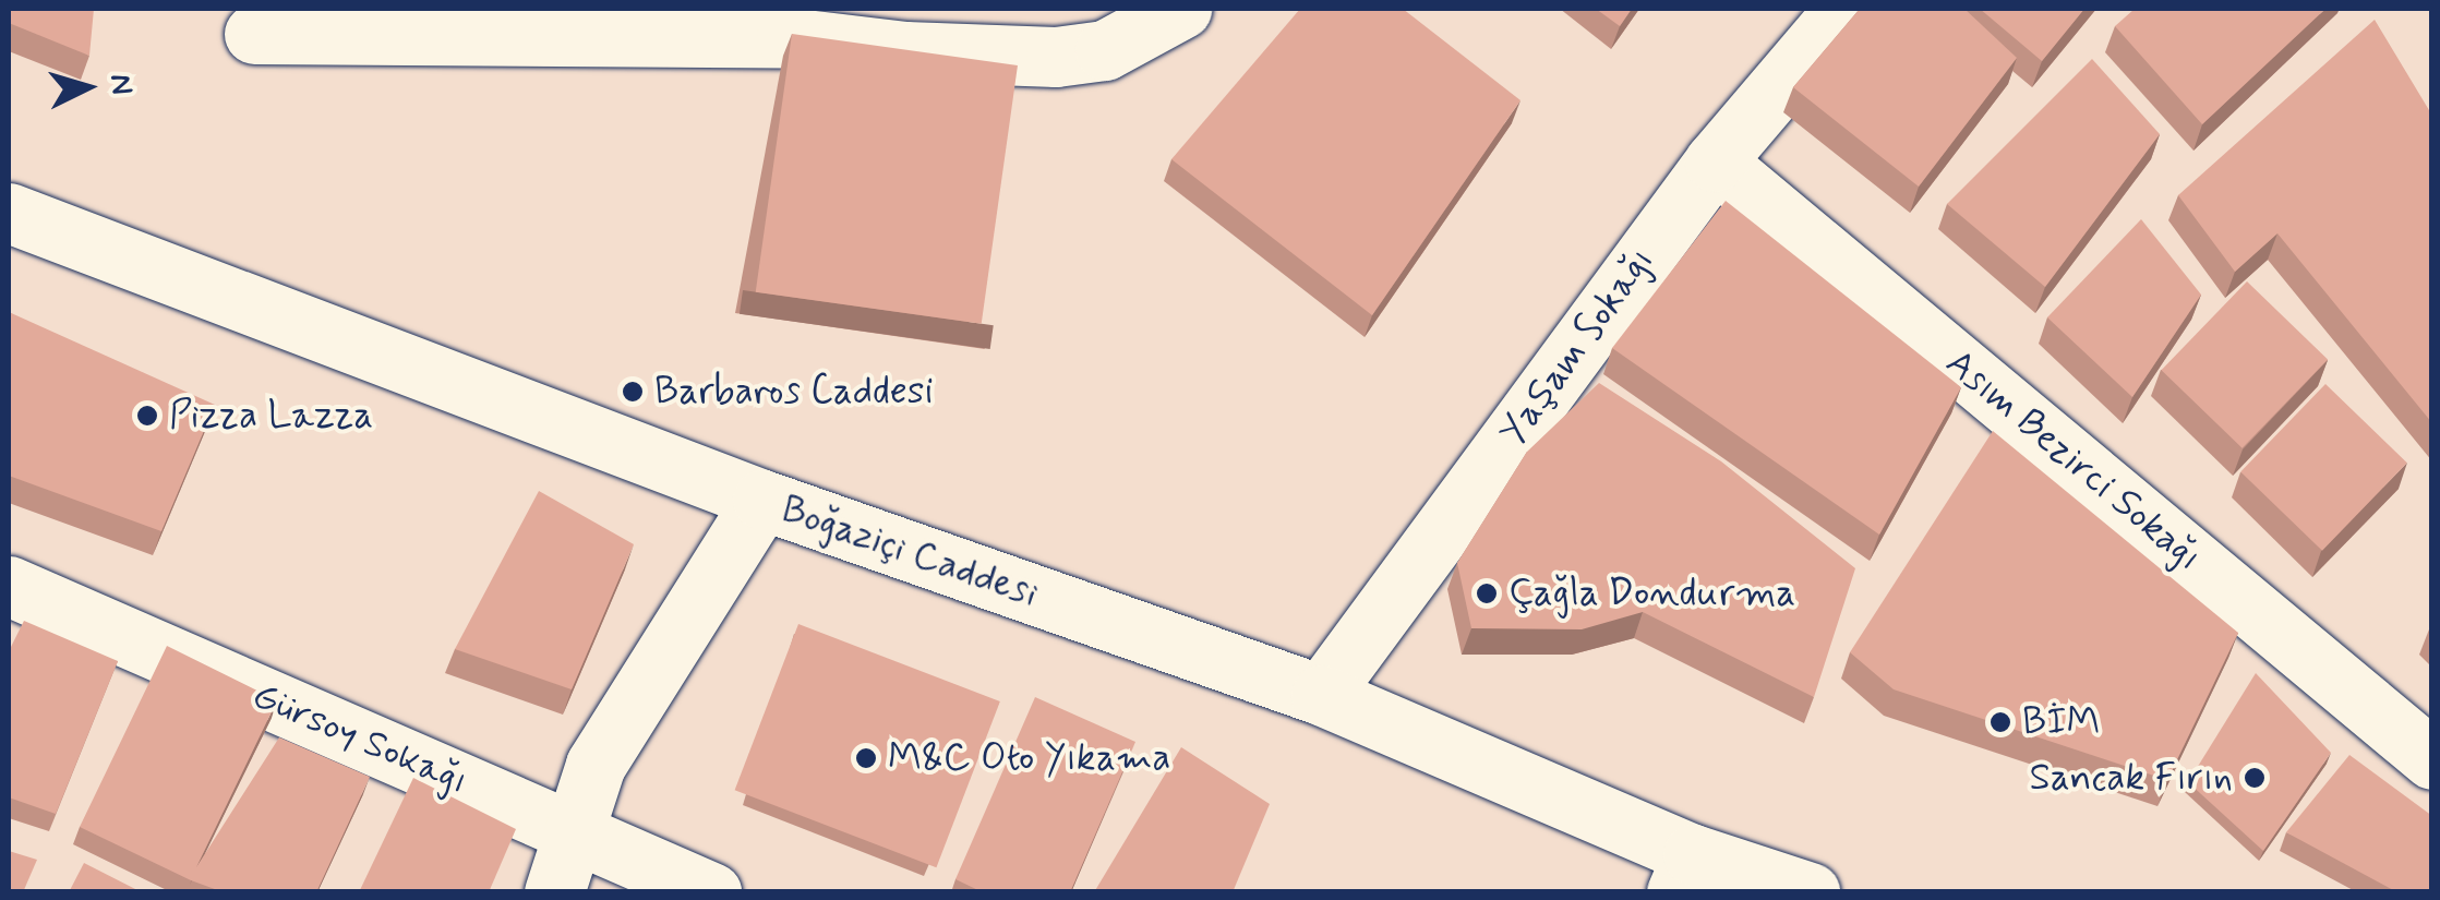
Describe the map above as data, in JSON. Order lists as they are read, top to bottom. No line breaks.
{"streets":{"street":["Yaşam Sokağı","Asım Bezirci Sokağı","Boğaziçi Caddesi","Gürsoy Sokağı"]},"crossings":[["Yaşam Sokağı","Asım Bezirci Sokağı"],["Yaşam Sokağı","Boğaziçi Caddesi"]],"places":["Barbaros Caddesi","Pizza Lazza","Çağla Dondurma","BİM","M&C Oto Yıkama","Sancak Fırın"],"north":"right"}
